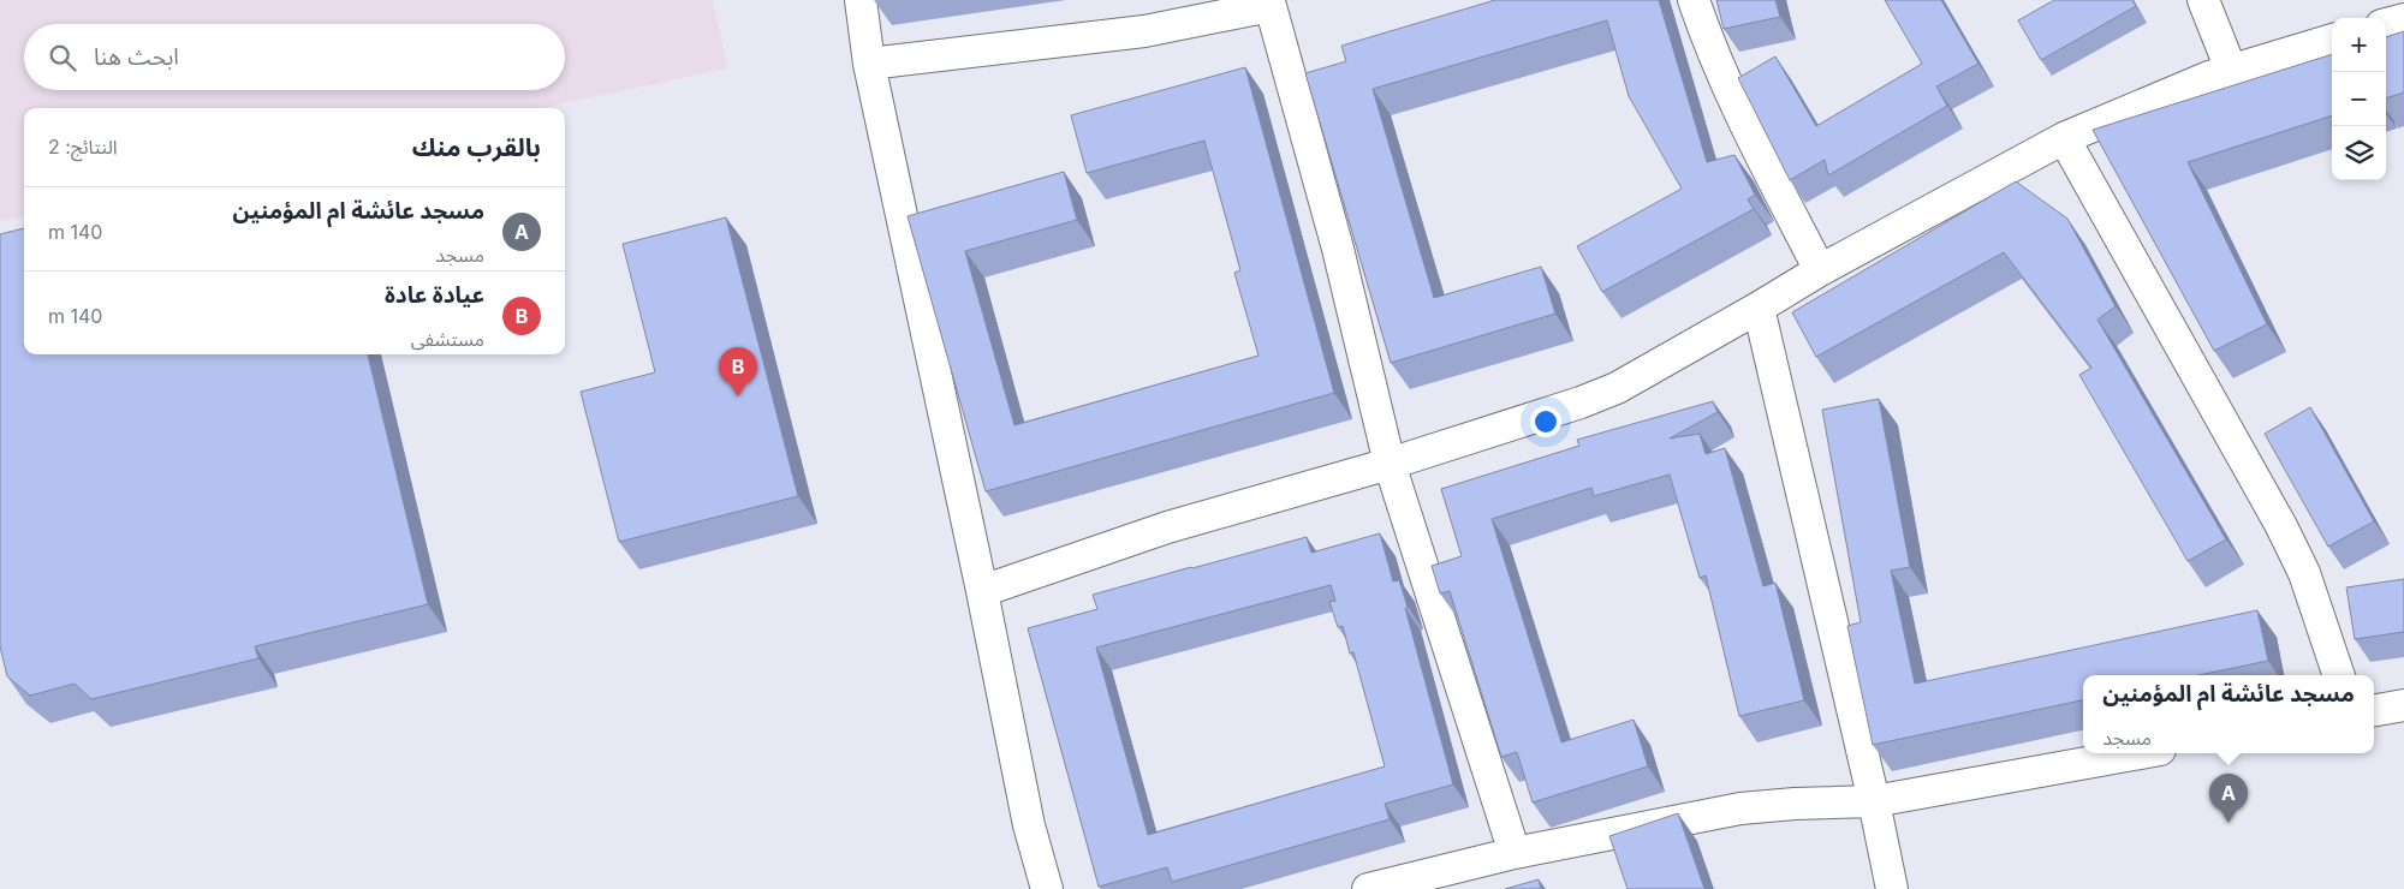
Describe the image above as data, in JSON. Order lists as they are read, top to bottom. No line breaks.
{"page":{"map_buttons":["+","−"],"search":"ابحث هنا","heading":["بالقرب منك","النتائج: 2"],"list":[{"mark":"A","name":"مسجد عائشة ام المؤمنين","note":"مسجد","value":"140 m"},{"mark":"B","name":"عيادة عادة","note":"مستشفى","value":"140 m"}],"pins":["B","A"],"popup":["مسجد عائشة ام المؤمنين","مسجد"]}}
